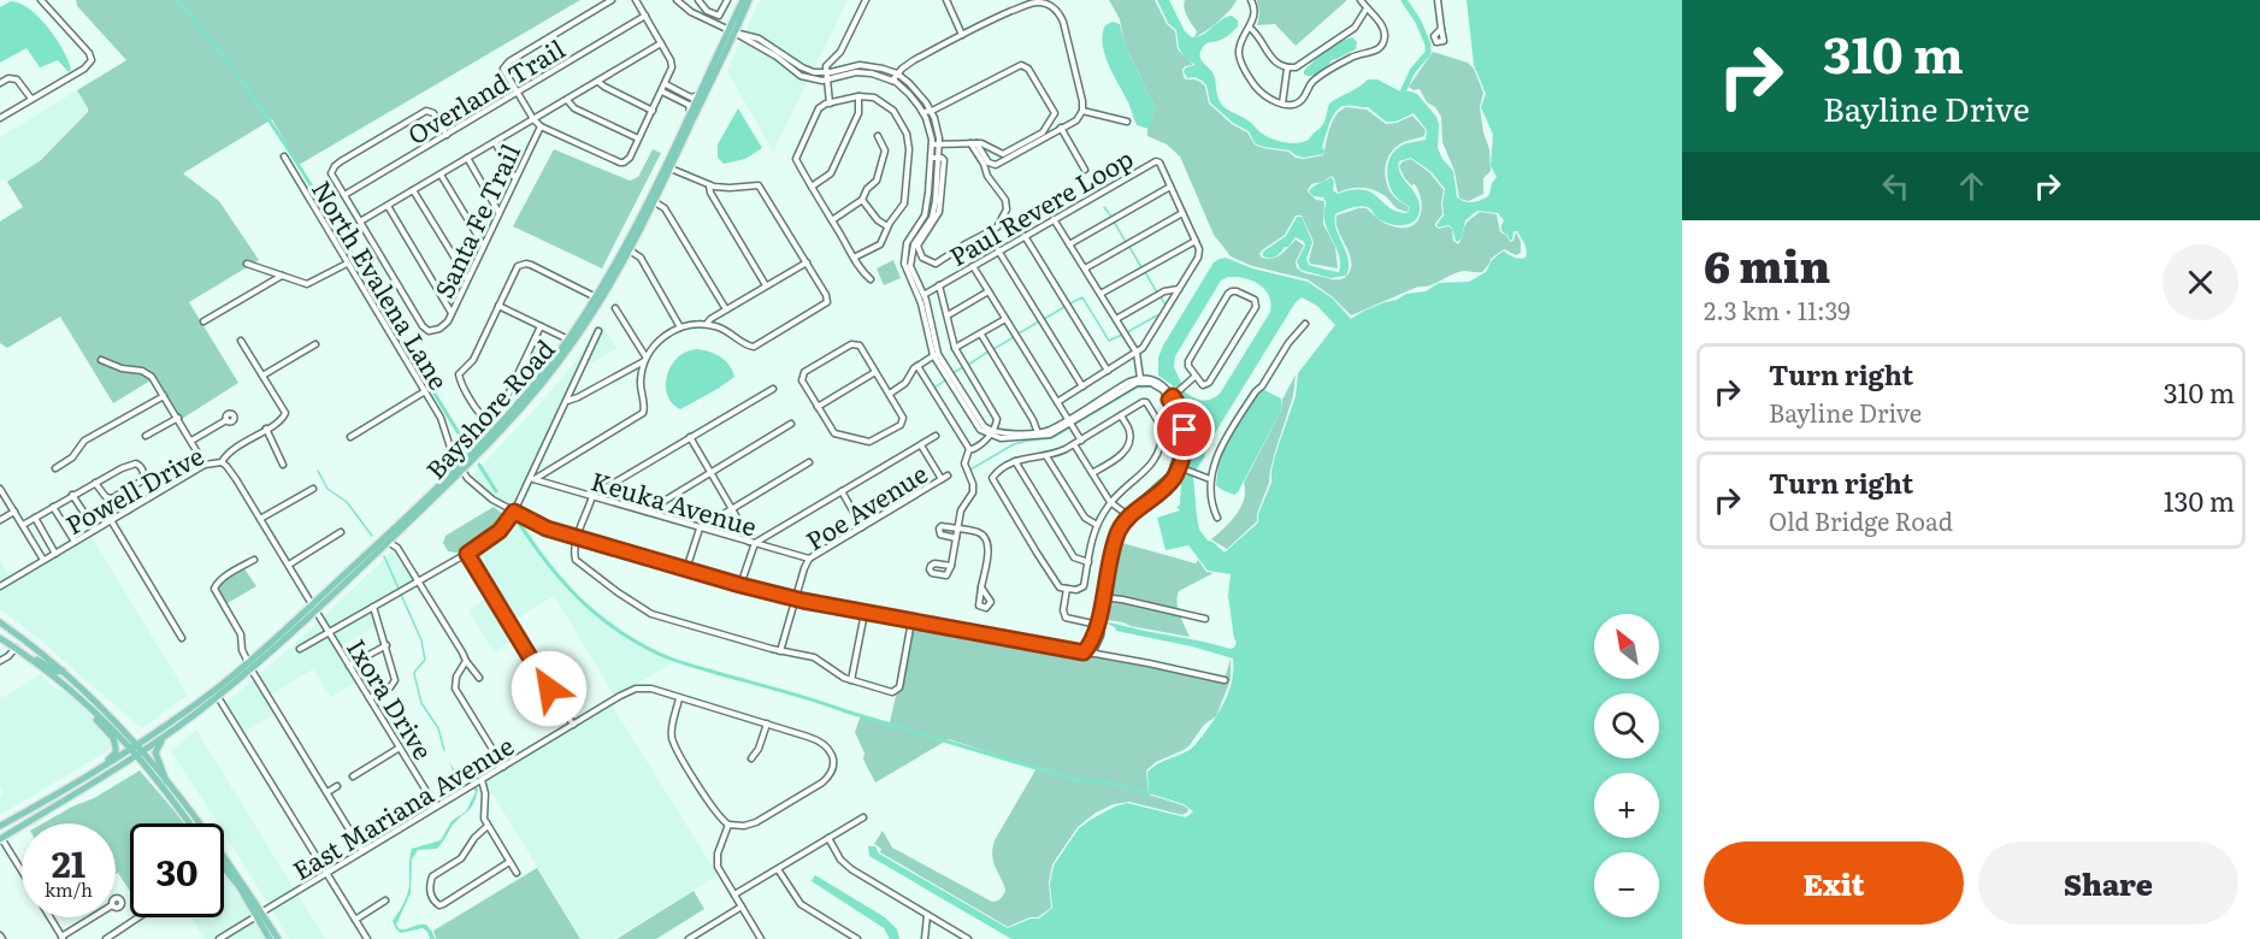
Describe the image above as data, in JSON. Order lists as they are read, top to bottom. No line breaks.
{"streets":{"main road":["Bayshore Road"],"street":["Overland Trail","Paul Revere Loop","Santa Fe Trail","North Evalena Lane","Powell Drive","Keuka Avenue","Poe Avenue","Ixora Drive","East Mariana Avenue"]},"crossings":[["Overland Trail","Santa Fe Trail"],["North Evalena Lane","Bayshore Road"],["Bayshore Road","Ixora Drive"],["Powell Drive","Ixora Drive"],["Keuka Avenue","Poe Avenue"],["Ixora Drive","East Mariana Avenue"]],"north":"top left","page":{"turn":["310 m","Bayline Drive"],"heading":["6 min","2.3 km · 11:39"],"list":[{"name":"Turn right","note":"Bayline Drive","value":"310 m"},{"name":"Turn right","note":"Old Bridge Road","value":"130 m"}],"map_buttons":["+","−"],"speed":"21 km/h","limit":"30","buttons":["Exit","Share"]}}
